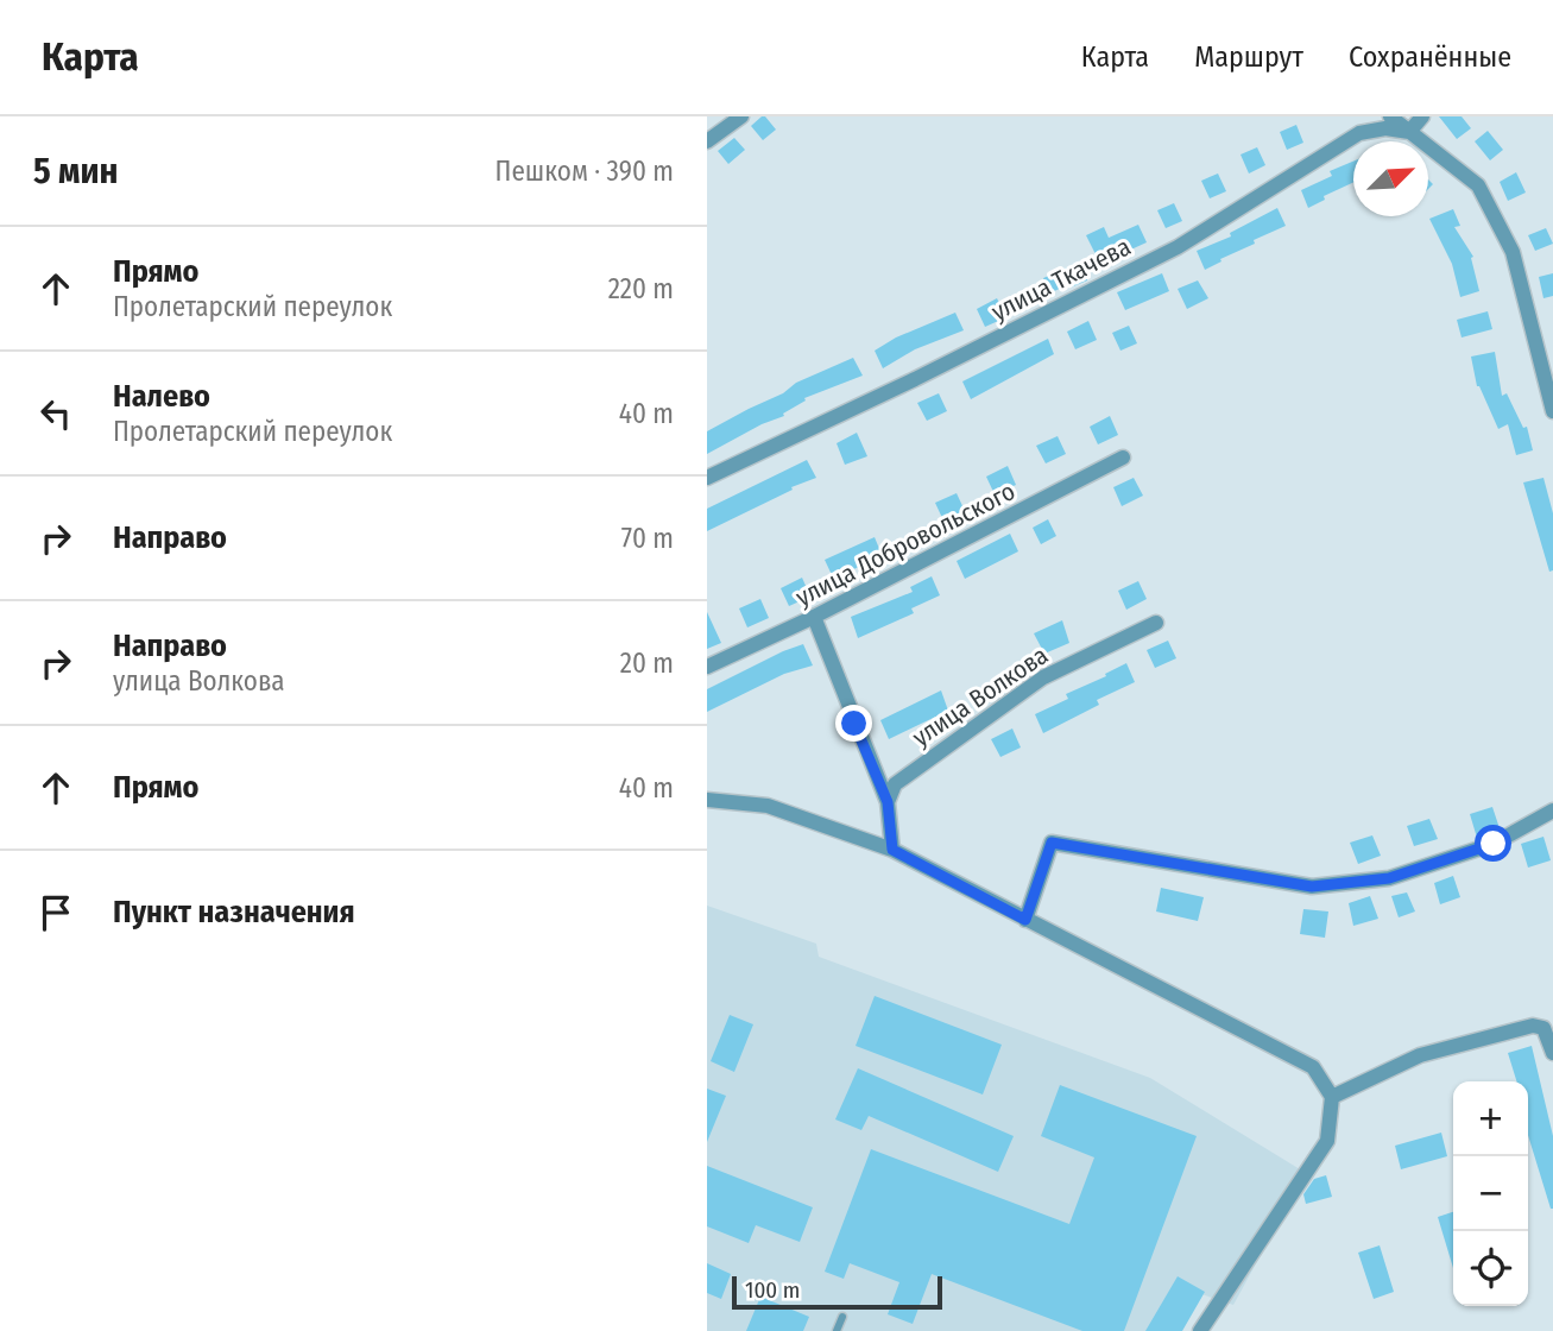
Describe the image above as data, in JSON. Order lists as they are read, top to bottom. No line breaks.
{"streets":{"street":["улица Ткачева","улица Добровольского","улица Волкова"]},"scale_bar":"100 m","north":"top right","page":{"header":"Карта","nav":["Карта","Маршрут","Сохранённые"],"heading":["5 мин","Пешком · 390 m"],"list":[["Прямо","Пролетарский переулок","220 m"],["Налево","Пролетарский переулок","40 m"],["Направо","70 m"],["Направо","улица Волкова","20 m"],["Прямо","40 m"],"Пункт назначения"],"map_buttons":["+","−"],"scale":"100 m"}}
